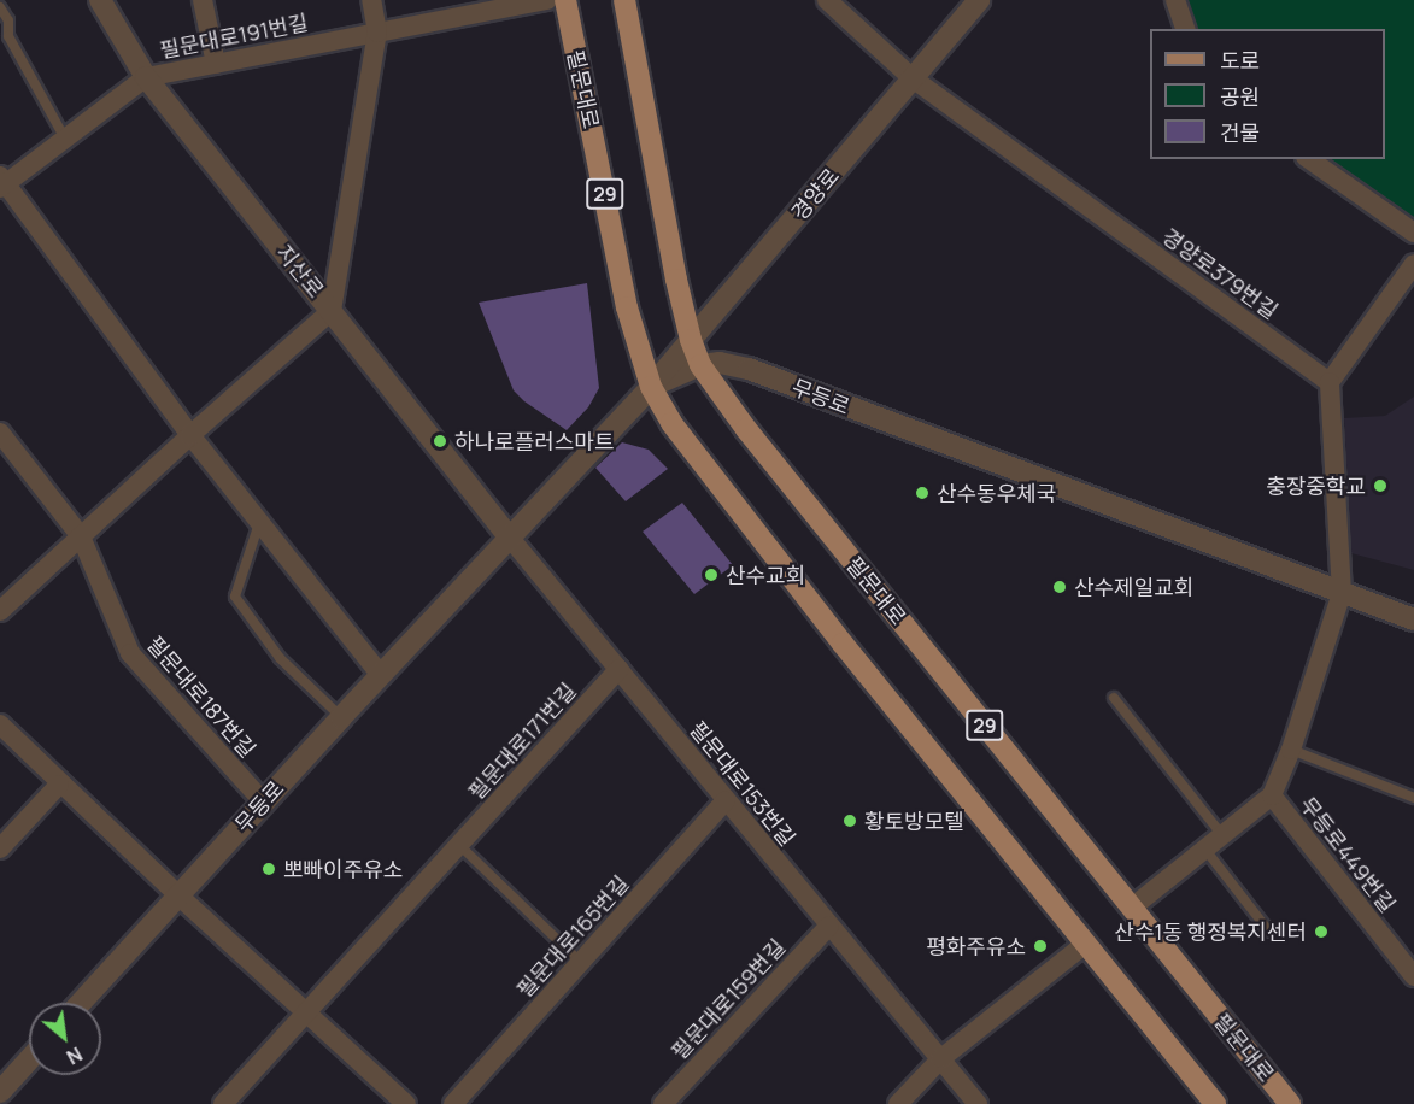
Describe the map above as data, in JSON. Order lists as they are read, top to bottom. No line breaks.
{"streets":{"main road":["필문대로","29"],"street":["필문대로191번길","경양로","지산로","경양로379번길","무등로","필문대로187번길","필문대로171번길","필문대로153번길","무등로449번길","필문대로165번길","필문대로159번길"]},"crossings":[["필문대로191번길","지산로"],["필문대로","경양로"],["필문대로","무등로"],["필문대로","무등로449번길"],["경양로","경양로379번길"],["경양로","무등로"],["지산로","무등로"],["지산로","필문대로153번길"],["무등로","필문대로187번길"],["무등로","필문대로153번길"],["무등로","무등로449번길"],["필문대로171번길","필문대로153번길"],["필문대로153번길","필문대로165번길"],["필문대로153번길","필문대로159번길"]],"places":["하나로플러스마트","충장중학교","산수동우체국","산수교회","산수제일교회","황토방모텔","뽀빠이주유소","산수1동 행정복지센터","평화주유소"],"legend":["도로","공원","건물"],"north":"bottom right"}
